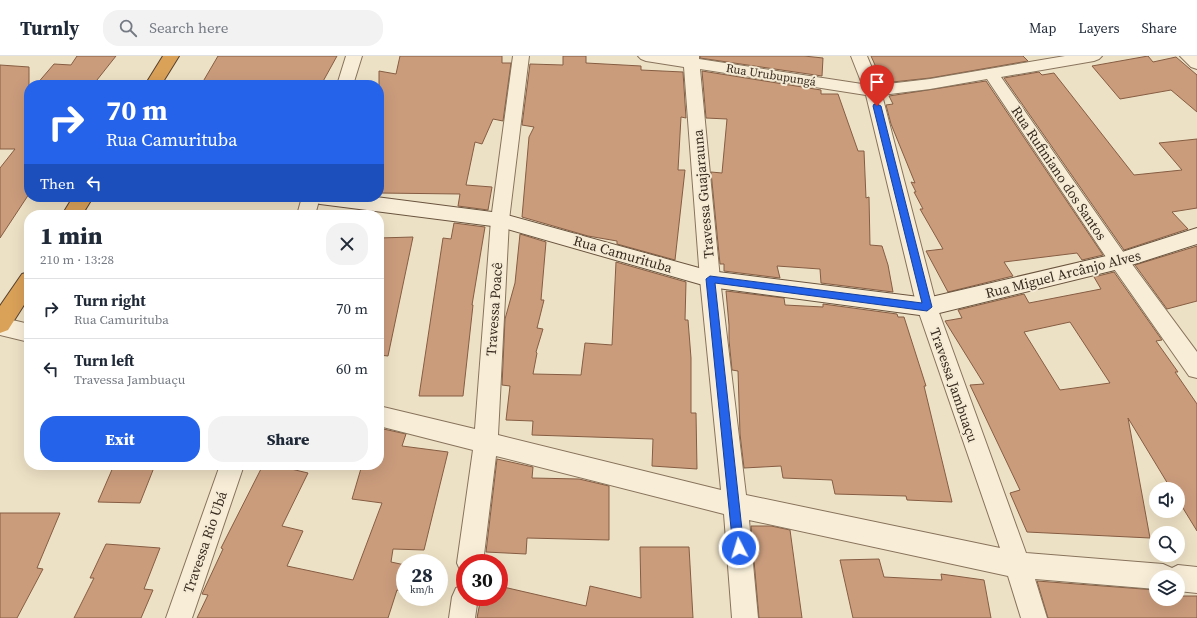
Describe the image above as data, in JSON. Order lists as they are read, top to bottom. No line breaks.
{"streets":{"street":["Rua Urubupungá","Rua Rufiniano dos Santos","Travessa Guajarauna","Rua Camurituba","Rua Miguel Arcânjo Alves","Travessa Poacê","Travessa Jambuaçu","Travessa Rio Ubá"]},"crossings":[["Rua Urubupungá","Rua Rufiniano dos Santos"],["Rua Urubupungá","Travessa Guajarauna"],["Rua Urubupungá","Travessa Jambuaçu"],["Rua Rufiniano dos Santos","Rua Miguel Arcânjo Alves"],["Travessa Guajarauna","Rua Camurituba"],["Rua Camurituba","Rua Miguel Arcânjo Alves"],["Rua Camurituba","Travessa Poacê"],["Rua Camurituba","Travessa Jambuaçu"],["Rua Miguel Arcânjo Alves","Travessa Jambuaçu"]],"page":{"header":"Turnly","search":"Search here","nav":["Map","Layers","Share"],"turn":["70 m","Rua Camurituba"],"then":"Then","heading":["1 min","210 m · 13:28"],"list":[{"name":"Turn right","note":"Rua Camurituba","value":"70 m"},{"name":"Turn left","note":"Travessa Jambuaçu","value":"60 m"}],"buttons":["Exit","Share"],"speed":"28 km/h","limit":"30"}}
